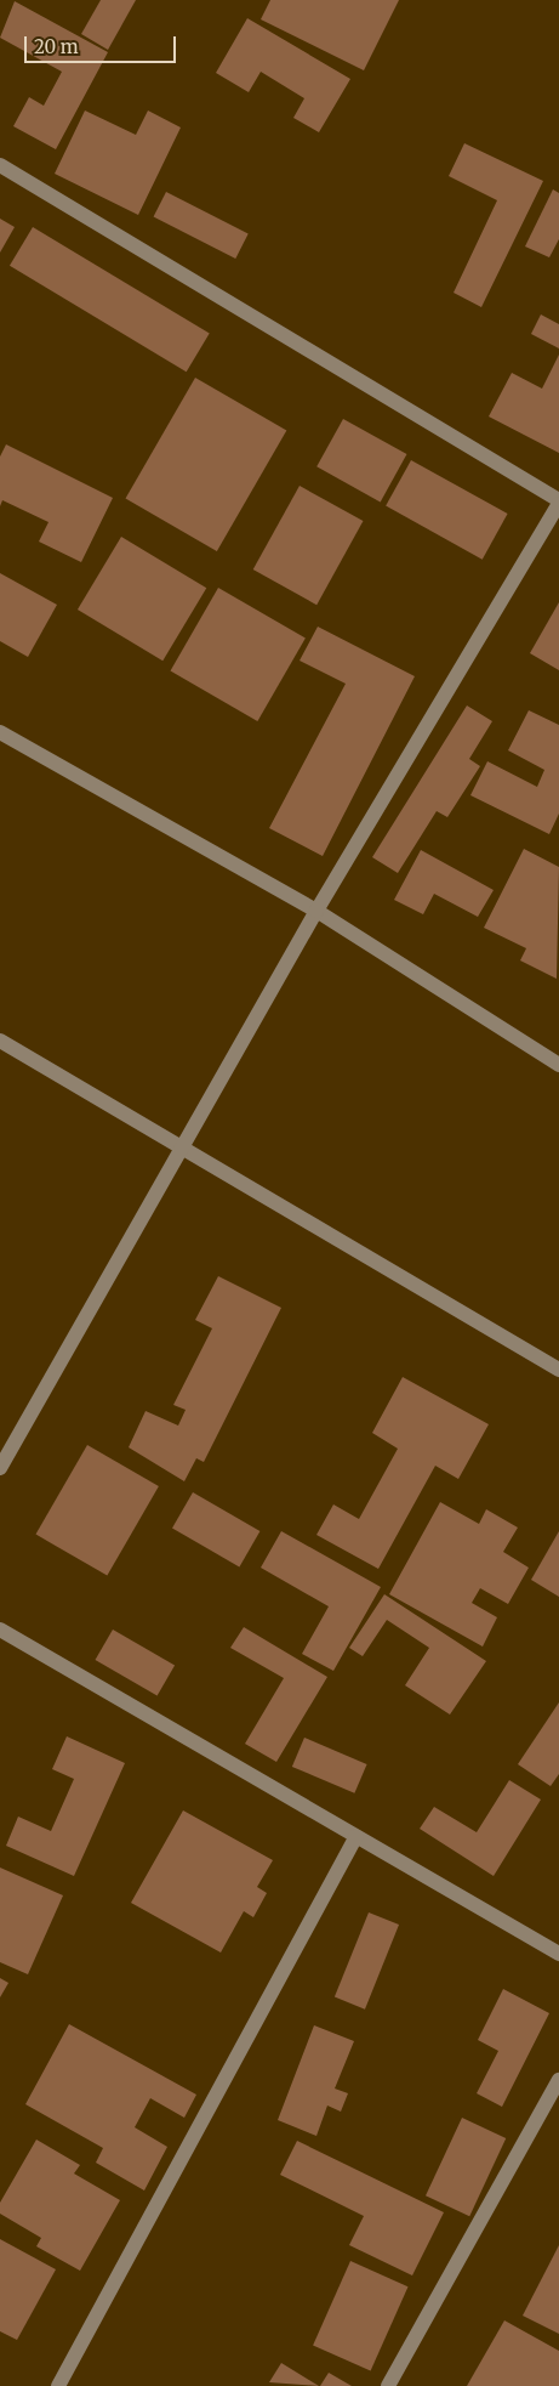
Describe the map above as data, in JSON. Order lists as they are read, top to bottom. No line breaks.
{"scale_bar":"20 m"}
